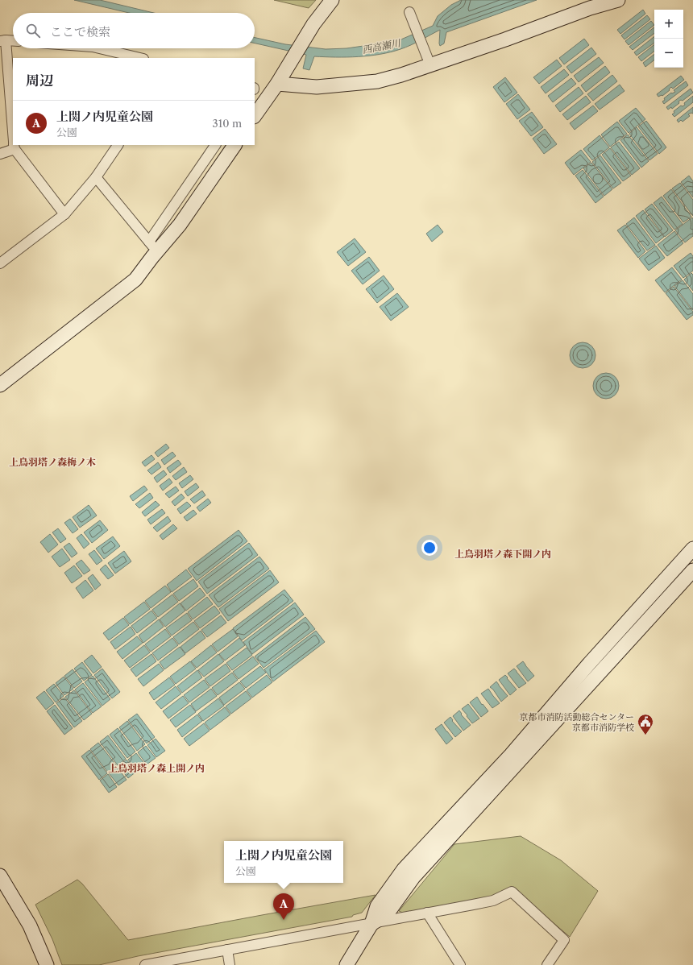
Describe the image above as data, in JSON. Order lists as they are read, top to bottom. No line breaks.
{"districts":["上鳥羽塔ノ森梅ノ木","上鳥羽塔ノ森下開ノ内","上鳥羽塔ノ森上開ノ内"],"water":["西高瀬川"],"places":{"public building":["京都市消防活動総合センター 京都市消防学校"]},"page":{"map_buttons":["+","−"],"search":"ここで検索","heading":"周辺","list":[{"mark":"A","name":"上関ノ内児童公園","note":"公園","value":"310 m"}],"popup":["上関ノ内児童公園","公園"],"pins":"A"}}
